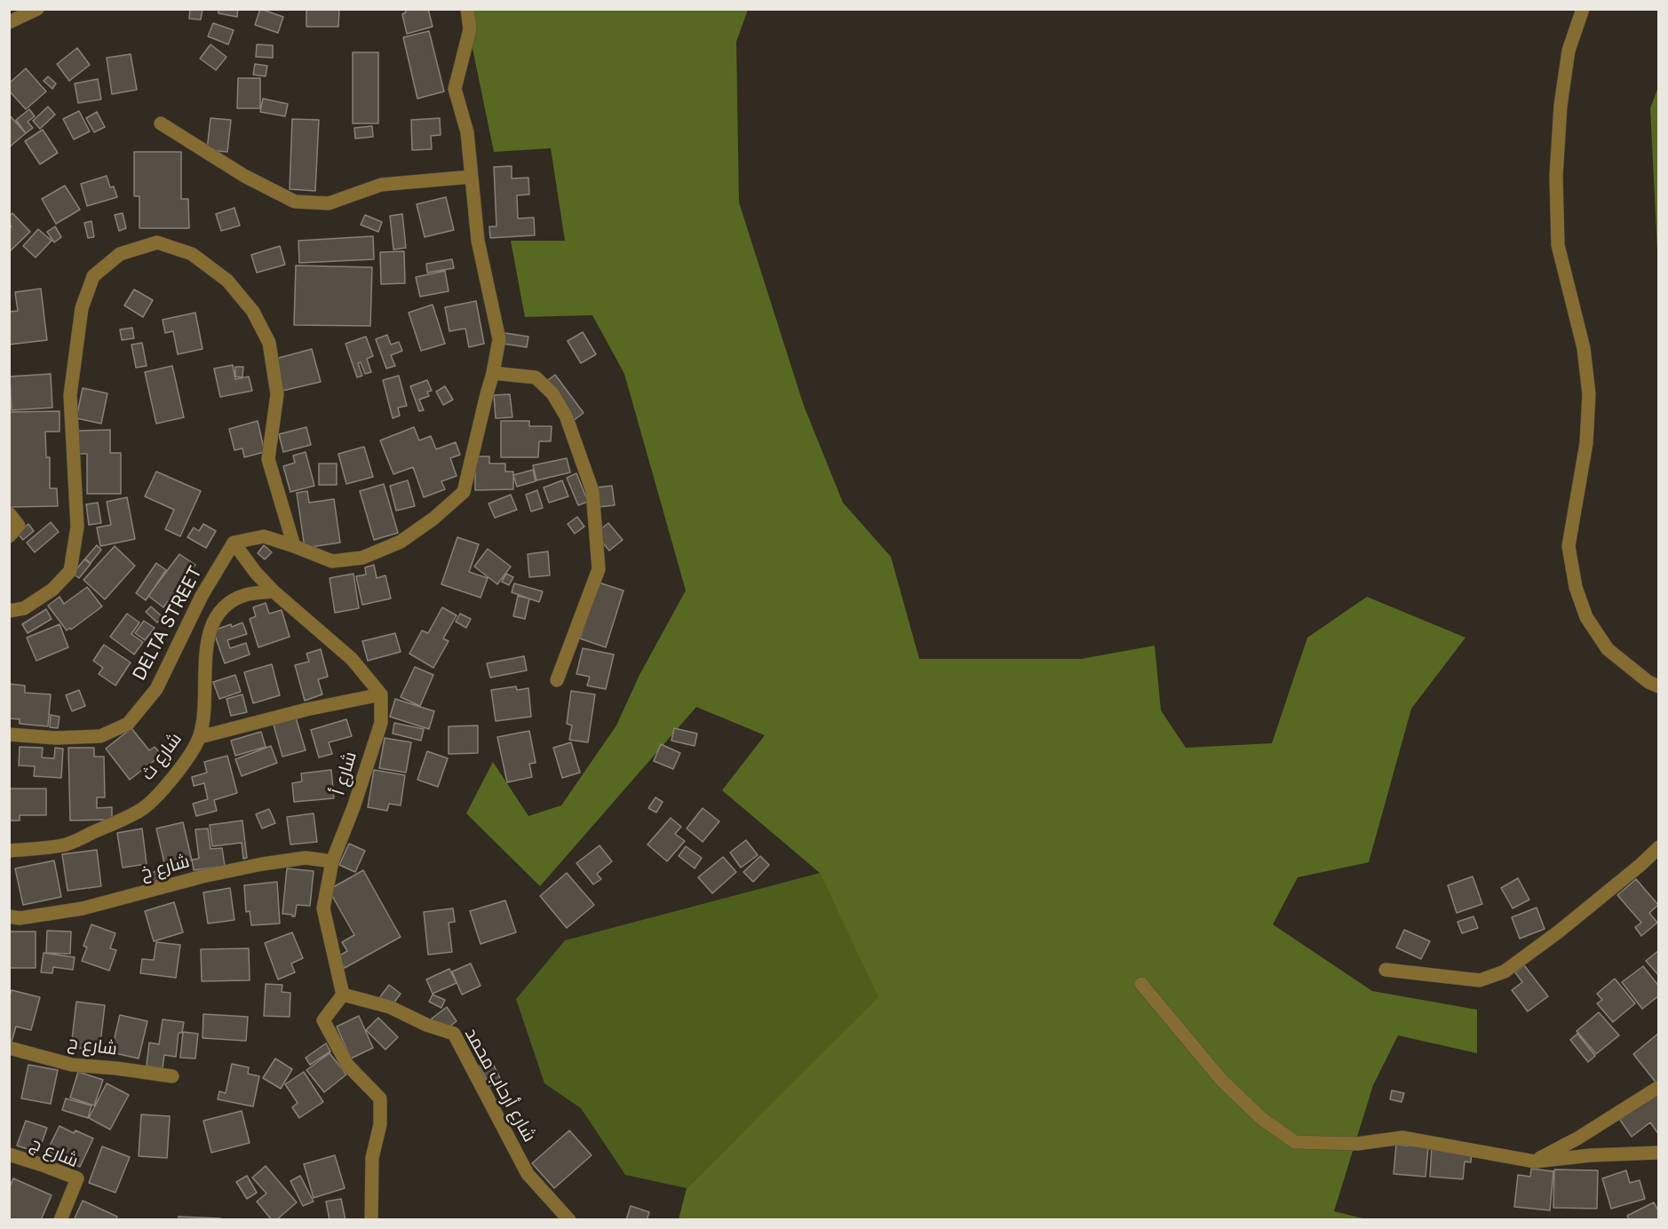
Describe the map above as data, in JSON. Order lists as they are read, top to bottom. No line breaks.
{"streets":{"street":["DELTA STREET","شارع ث","شارع أ","شارع خ","شارع ح","شارع أرحاب محمد","شارع ج"]},"crossings":[["شارع أ","شارع خ"],["شارع أ","شارع أرحاب محمد"]]}
